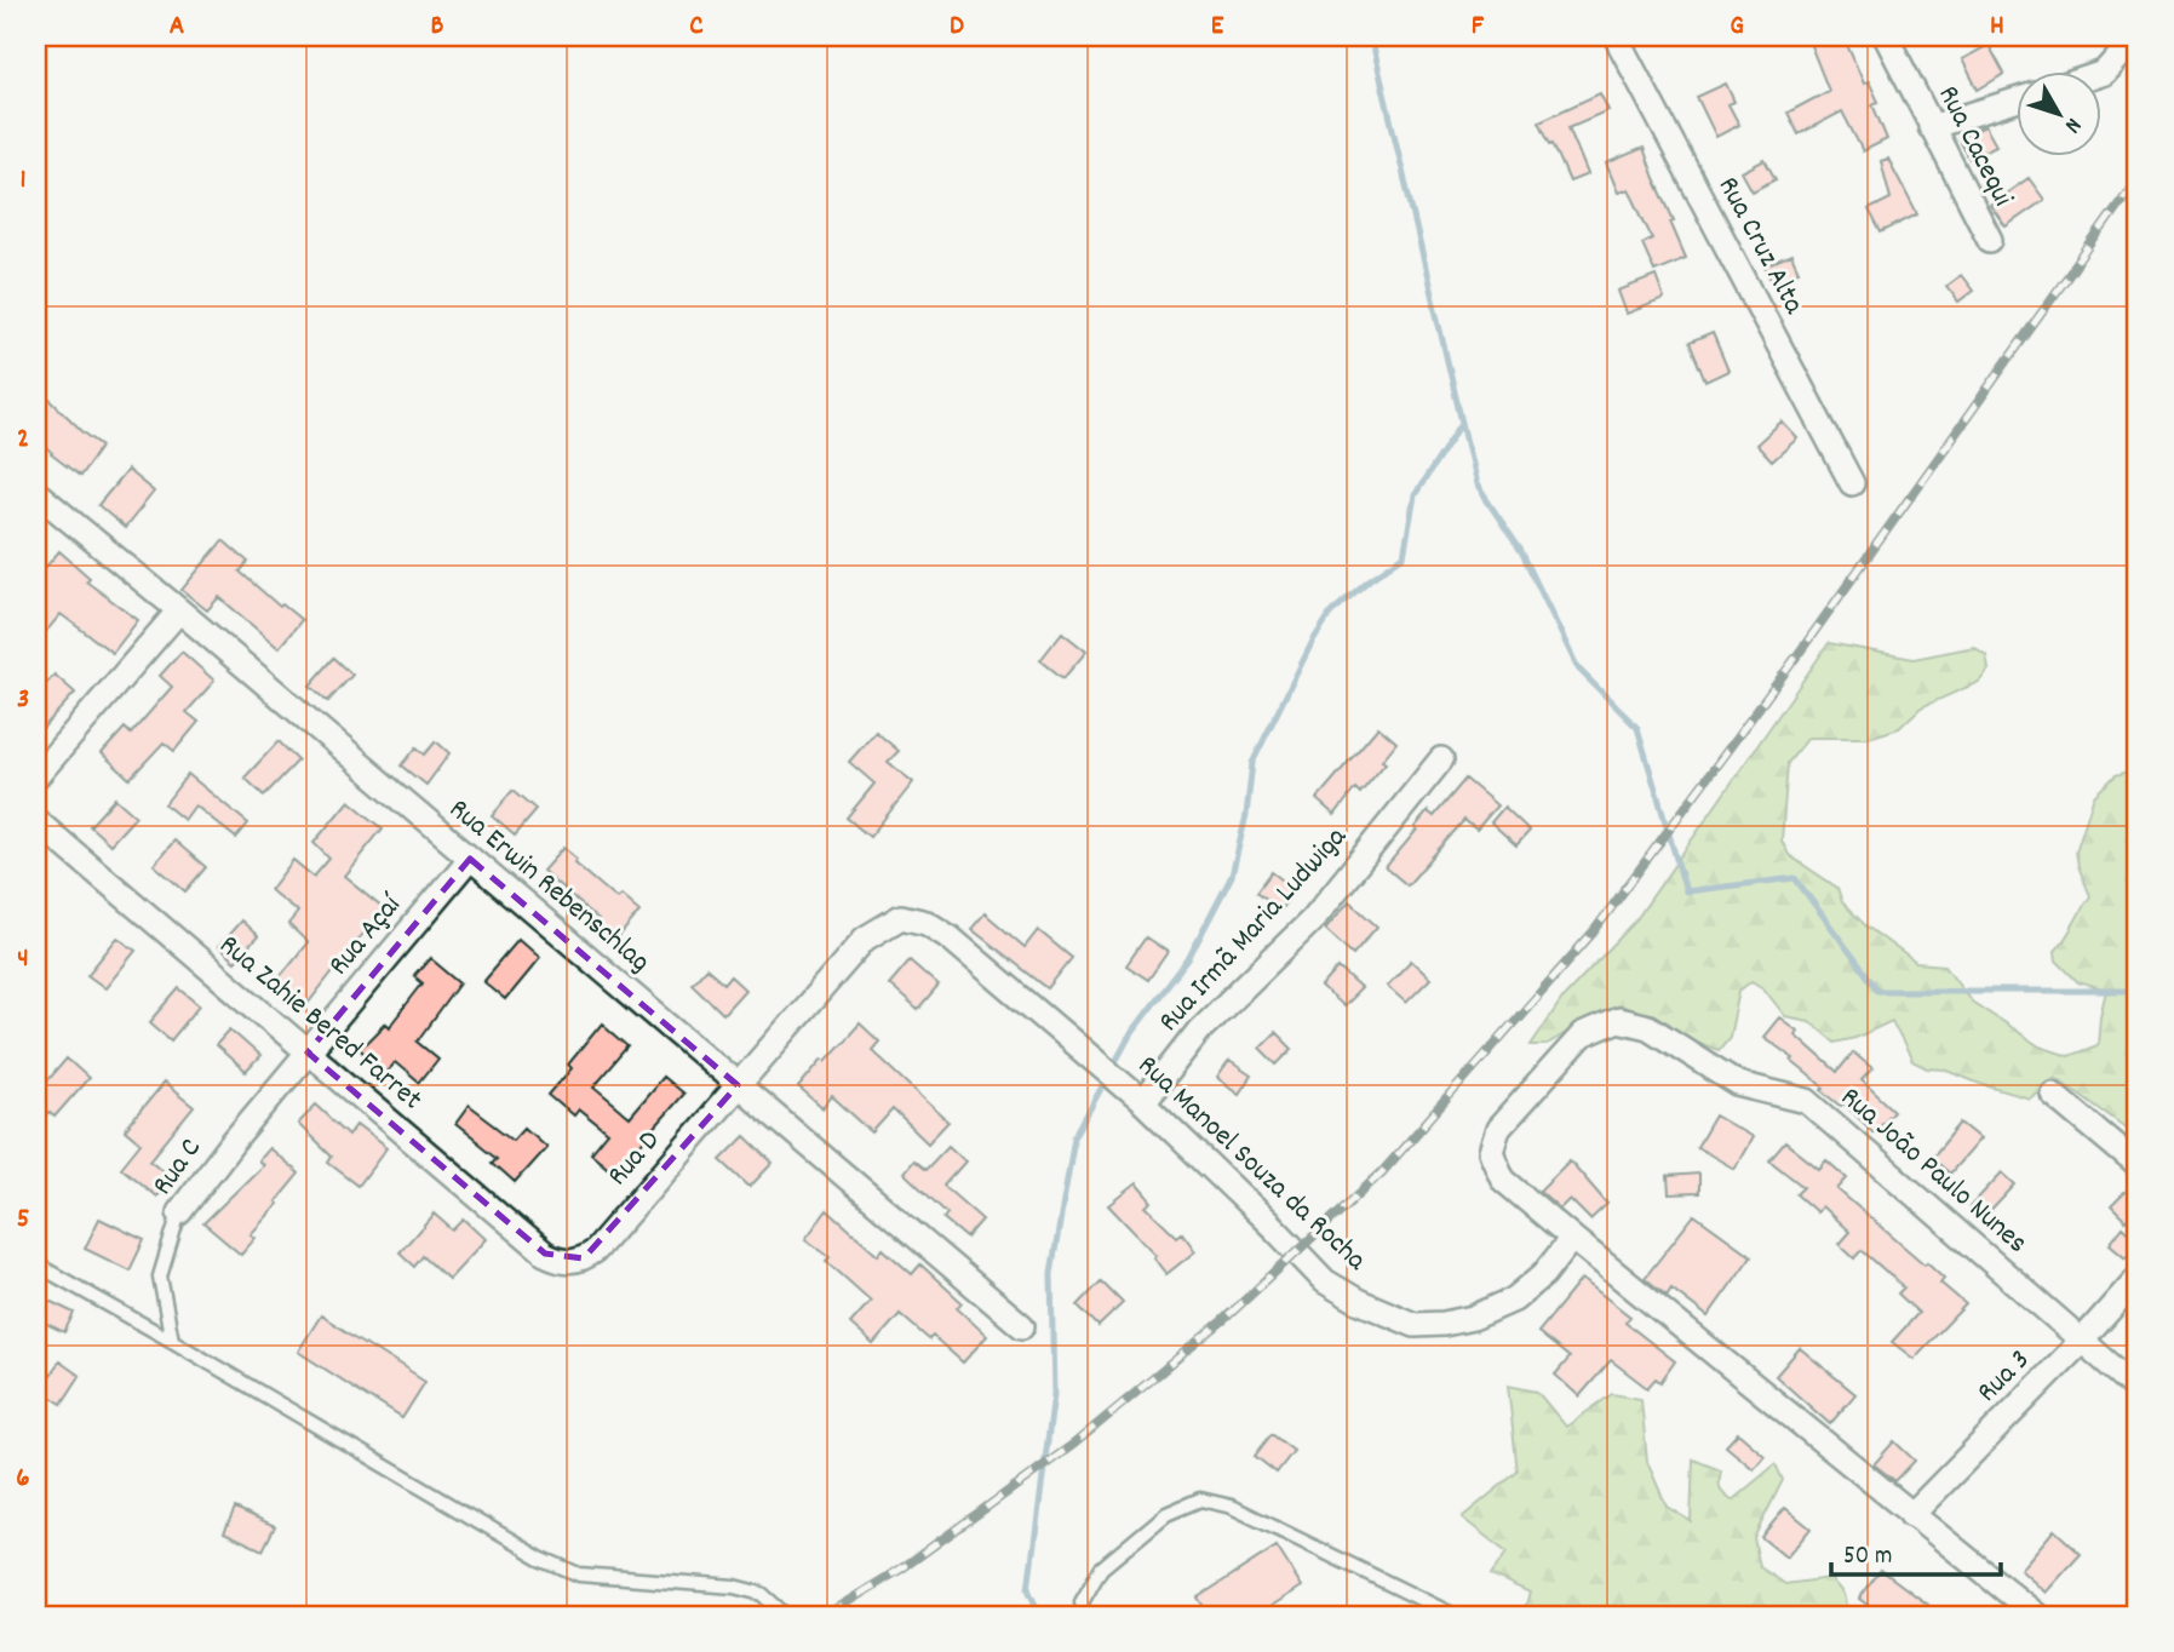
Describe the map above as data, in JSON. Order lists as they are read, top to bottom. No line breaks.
{"streets":{"street":["Rua Cacequi","Rua Cruz Alta","Rua Erwin Rebenschlag","Rua Irmã Maria Ludwiga","Rua Açaí","Rua Zahie Bered Farret","Rua D","Rua Manoel Souza da Rocha","Rua C","Rua João Paulo Nunes","Rua 3"]},"crossings":[["Rua Erwin Rebenschlag","Rua Açaí"],["Rua Erwin Rebenschlag","Rua D"],["Rua Erwin Rebenschlag","Rua Manoel Souza da Rocha"],["Rua Irmã Maria Ludwiga","Rua Manoel Souza da Rocha"],["Rua Açaí","Rua Zahie Bered Farret"],["Rua Açaí","Rua C"],["Rua Zahie Bered Farret","Rua D"],["Rua Zahie Bered Farret","Rua C"],["Rua D","Rua Manoel Souza da Rocha"],["Rua Manoel Souza da Rocha","Rua João Paulo Nunes"],["Rua João Paulo Nunes","Rua 3"]],"scale_bar":"50 m","north":"bottom right","grid":{"columns":["A","B","C","D","E","F","G","H"],"rows":["1","2","3","4","5","6"]}}
